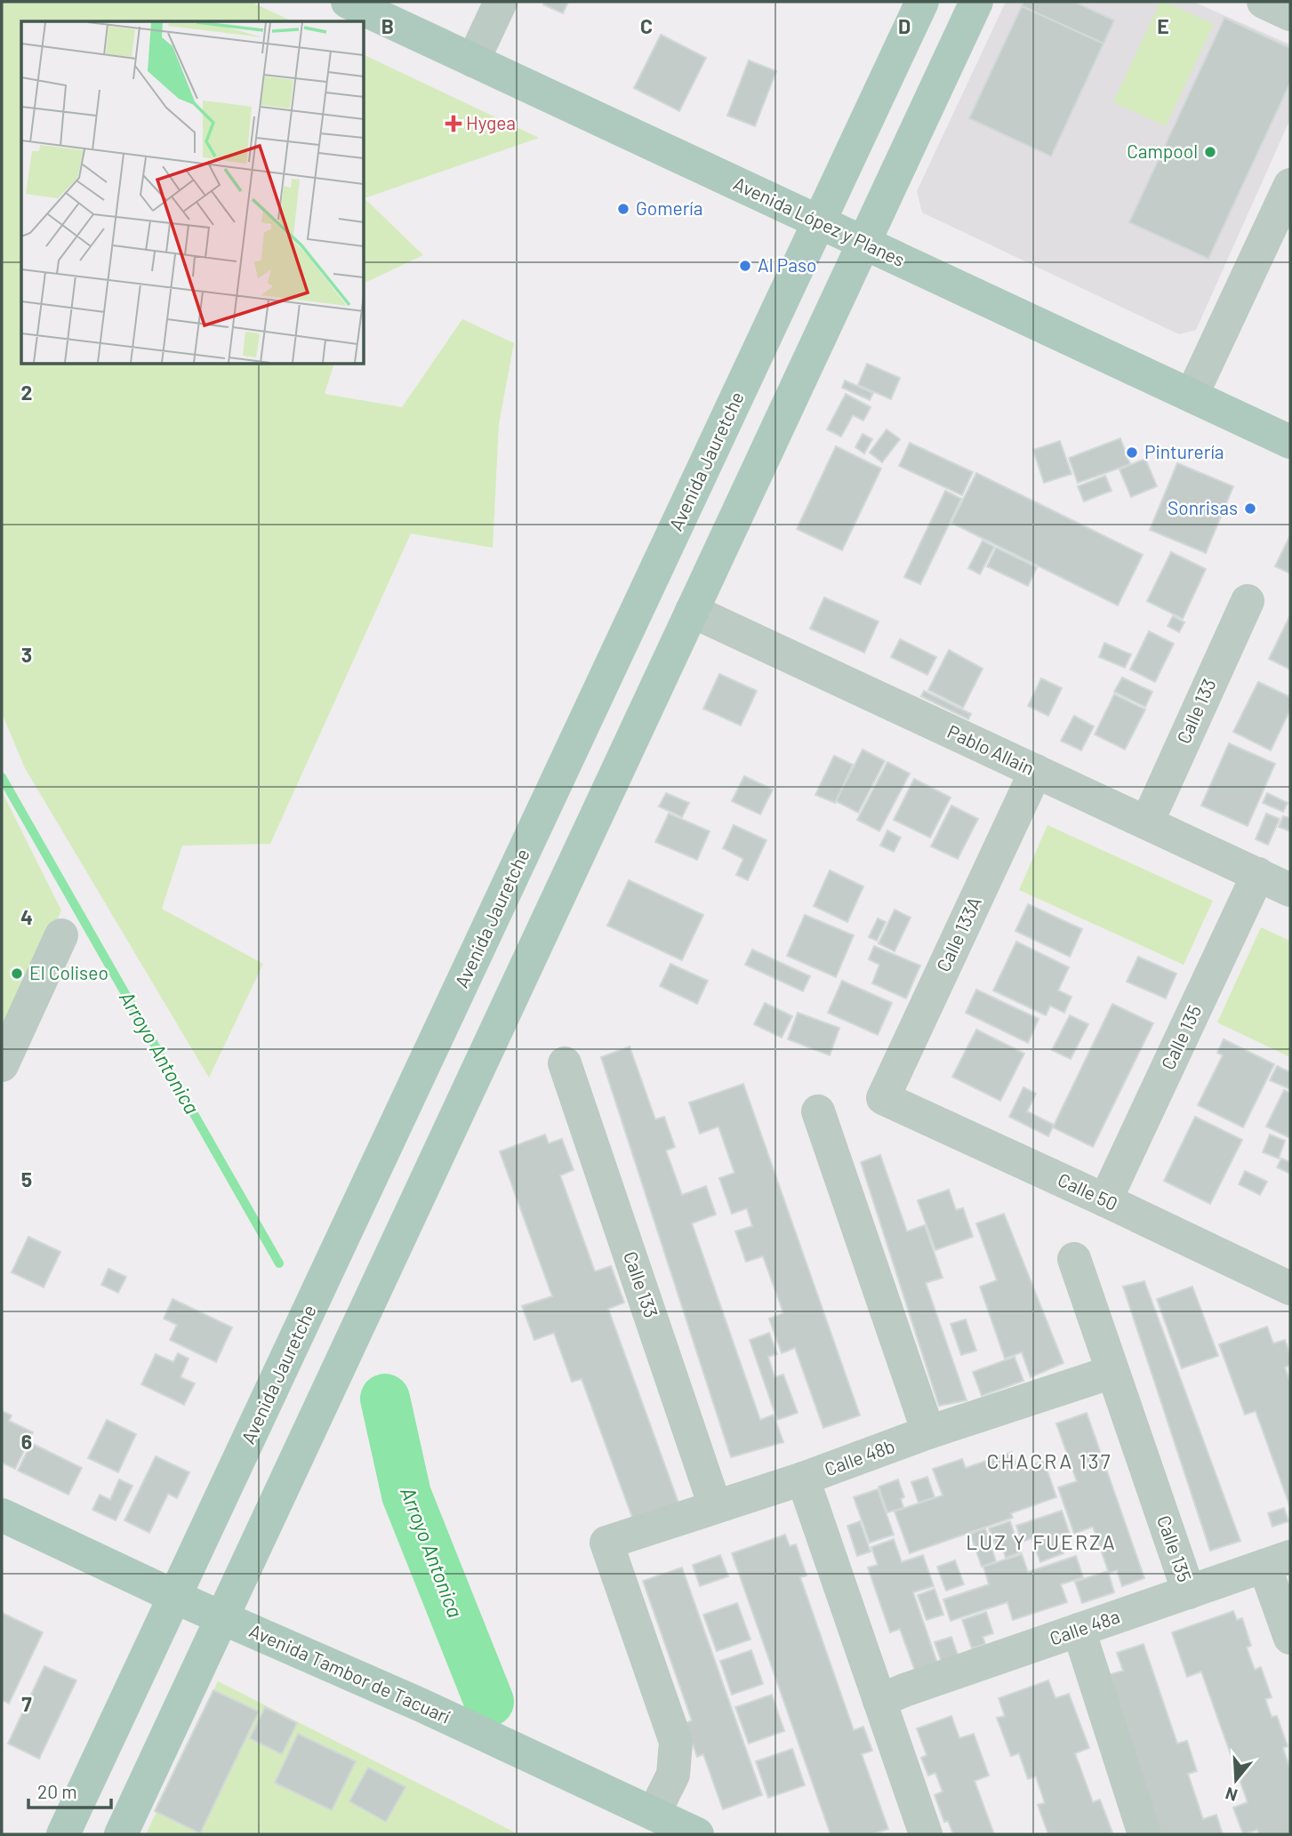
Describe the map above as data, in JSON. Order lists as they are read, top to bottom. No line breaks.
{"streets":{"main road":["Avenida López y Planes","Avenida Jauretche","Avenida Tambor de Tacuarí"],"street":["Calle 133","Pablo Allain","Calle 133A","Calle 135","Calle 50","Calle 48b","Calle 48a"]},"crossings":[["Avenida López y Planes","Avenida Jauretche"],["Avenida Jauretche","Avenida Tambor de Tacuarí"],["Calle 133","Pablo Allain"],["Calle 133","Calle 48b"],["Pablo Allain","Calle 133A"],["Pablo Allain","Calle 135"],["Calle 133A","Calle 50"],["Calle 135","Calle 50"],["Calle 135","Calle 48b"],["Calle 135","Calle 48a"],["Calle 48b","Avenida Tambor de Tacuarí"]],"districts":["CHACRA 137","LUZ Y FUERZA"],"water":["Arroyo Antonica"],"places":{"health":["Hygea"],"other":["Campool","Gomería","Al Paso","Pinturería","Sonrisas","El Coliseo"]},"scale_bar":"20 m","north":"bottom","grid":{"columns":["B","C","D","E"],"rows":["2","3","4","5","6","7"]}}
